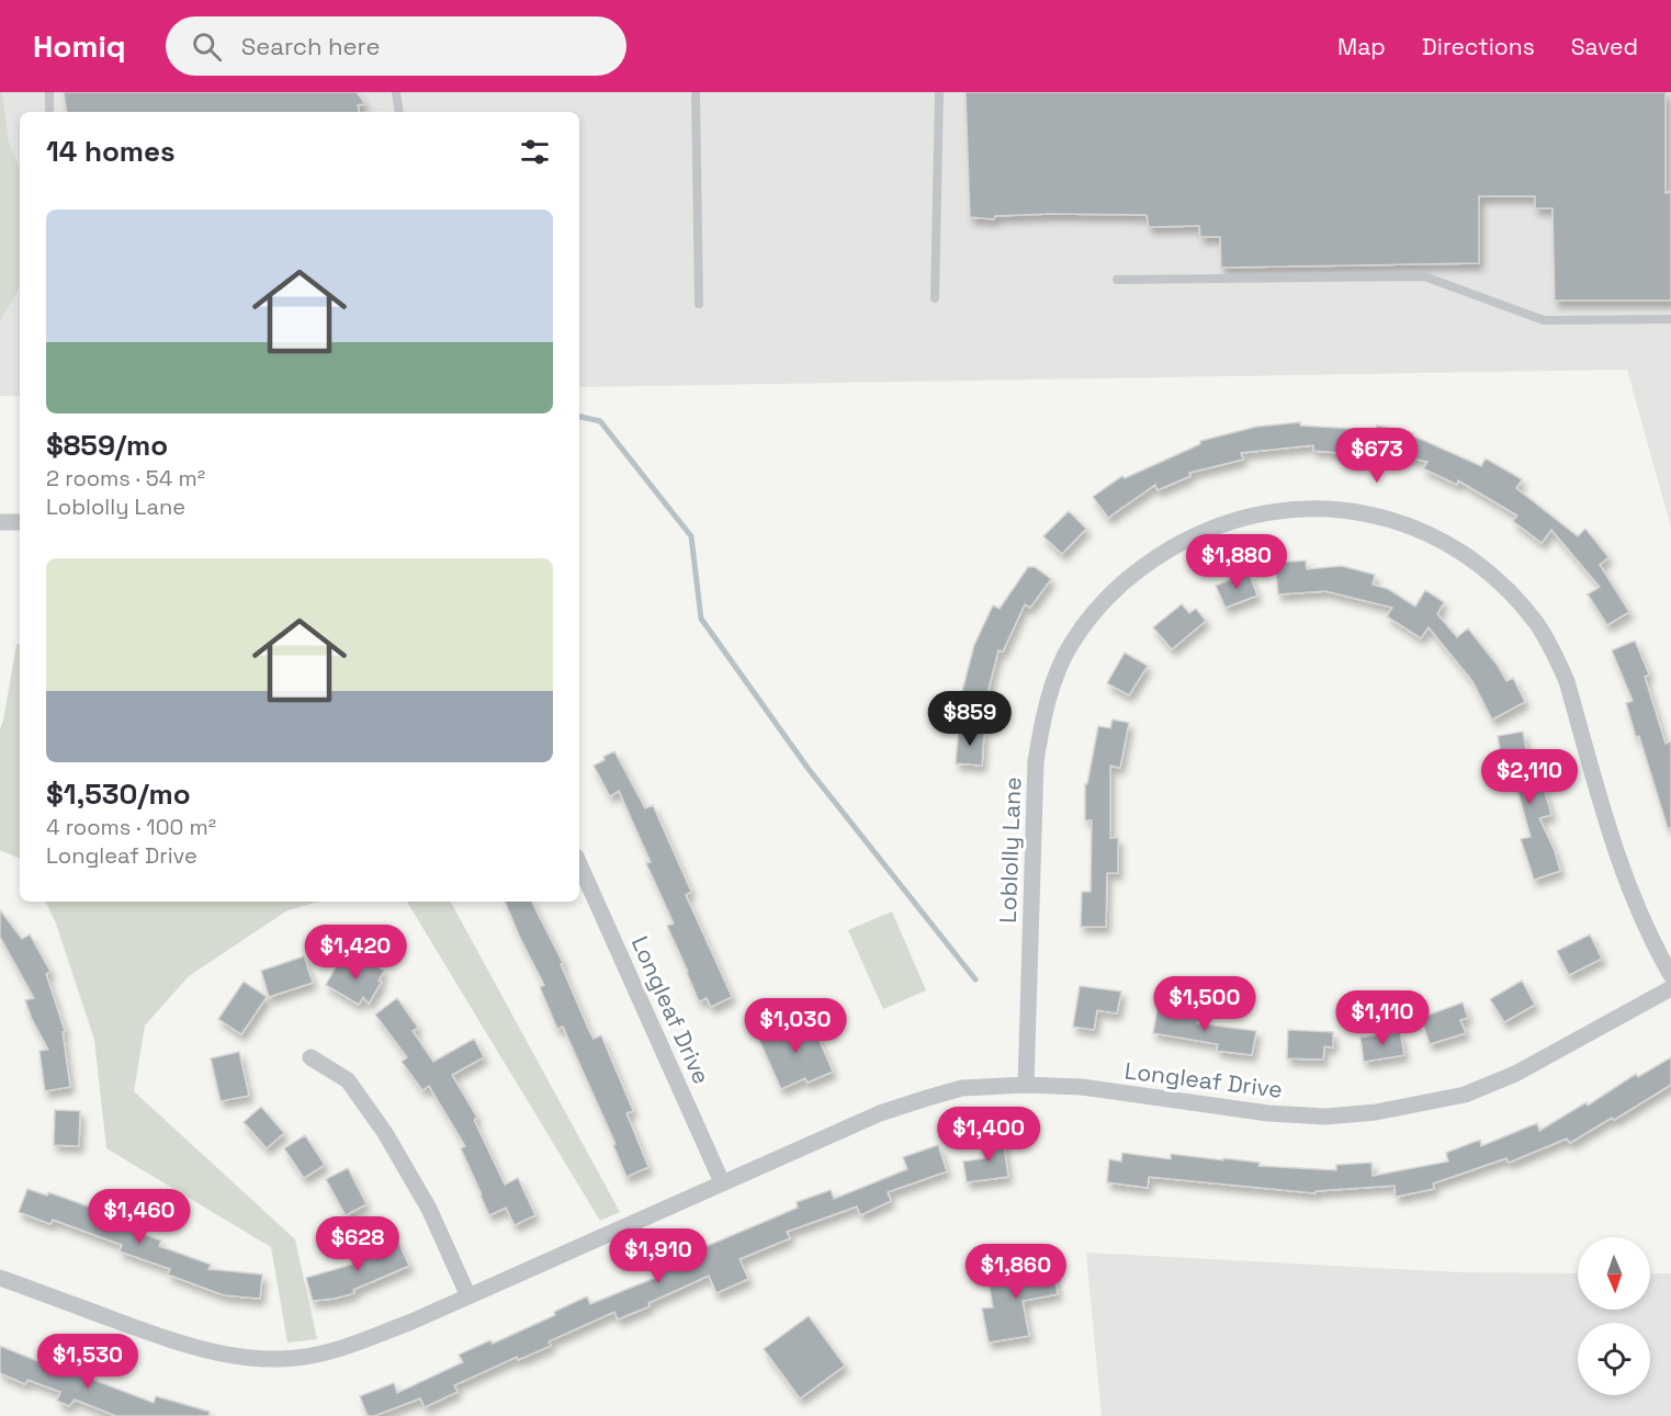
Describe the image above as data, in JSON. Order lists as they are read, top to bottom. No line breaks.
{"streets":{"street":["Loblolly Lane","Longleaf Drive"]},"crossings":[["Loblolly Lane","Longleaf Drive"]],"north":"bottom","page":{"header":"Homiq","search":"Search here","nav":["Map","Directions","Saved"],"heading":"14 homes","list":[{"name":"$859/mo","note":"2 rooms · 54 m² · Loblolly Lane"},{"name":"$1,530/mo","note":"4 rooms · 100 m² · Longleaf Drive"}],"price":["$673","$1,880","$859","$2,110","$1,420","$1,500","$1,110","$1,030","$1,400","$1,460","$628","$1,910","$1,860","$1,530"]}}
